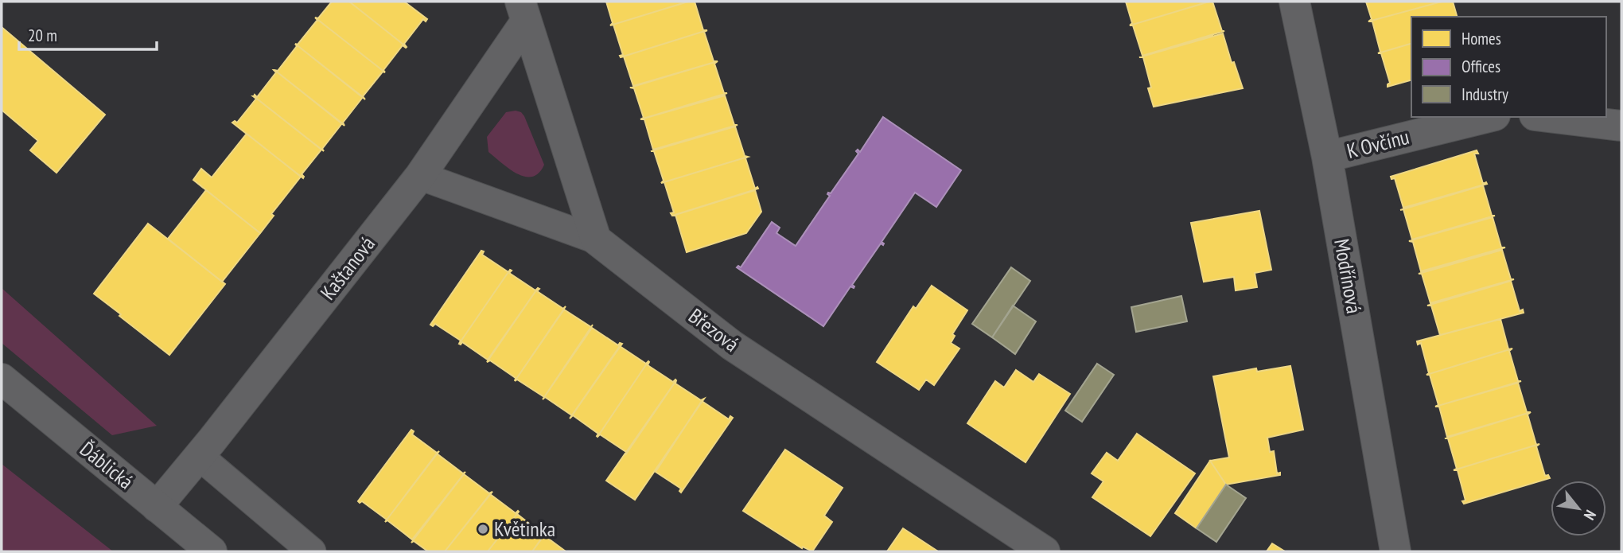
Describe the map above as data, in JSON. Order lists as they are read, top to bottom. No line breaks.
{"streets":{"street":["K Ovčínu","Kaštanová","Modřínová","Březová","Ďáblická"]},"crossings":[["K Ovčínu","Modřínová"],["Kaštanová","Ďáblická"]],"places":["Květinka"],"legend":["Homes","Offices","Industry"],"scale_bar":"20 m","north":"bottom right"}
